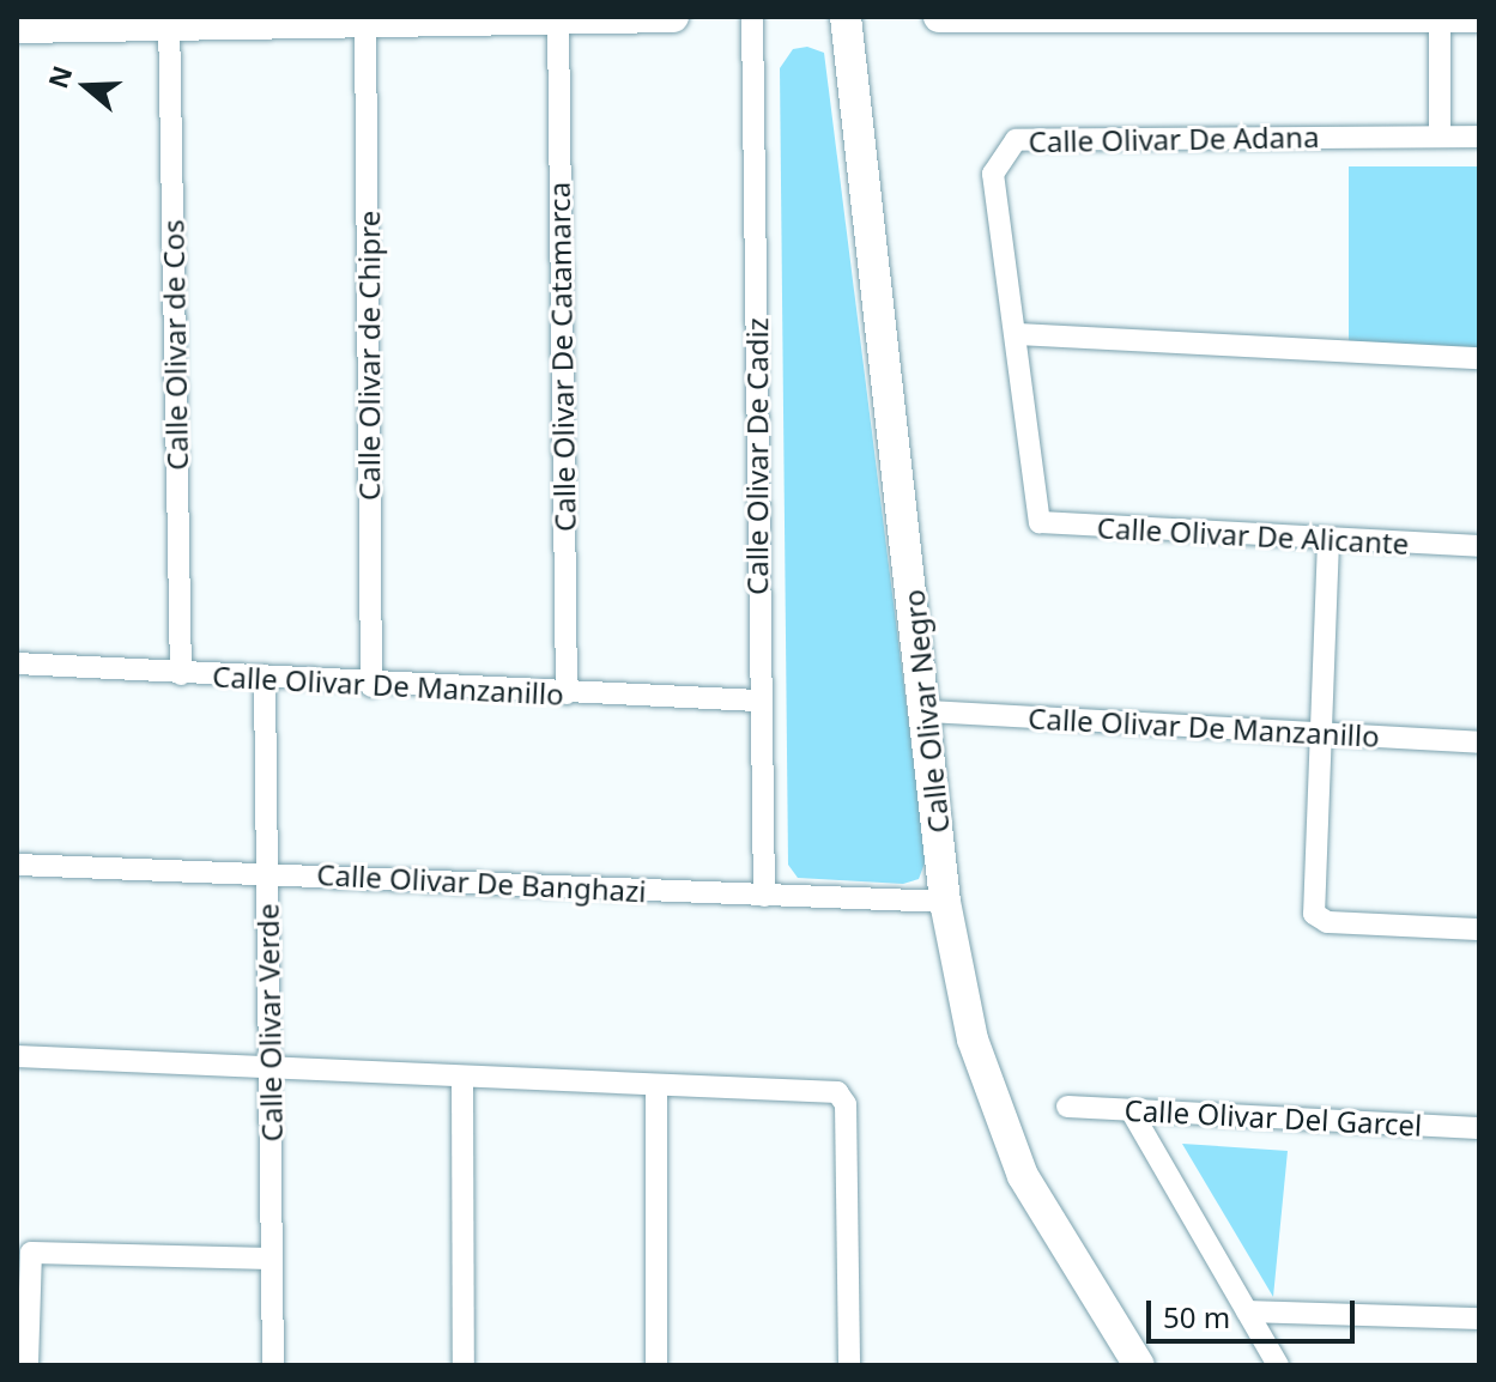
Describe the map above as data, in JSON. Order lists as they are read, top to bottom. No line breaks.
{"streets":{"street":["Calle Olivar De Adana","Calle Olivar de Cos","Calle Olivar de Chipre","Calle Olivar De Catamarca","Calle Olivar De Cadiz","Calle Olivar De Alicante","Calle Olivar De Manzanillo","Calle Olivar Negro","Calle Olivar De Banghazi","Calle Olivar Verde","Calle Olivar Del Garcel"]},"crossings":[["Calle Olivar De Adana","Calle Olivar De Alicante"],["Calle Olivar de Cos","Calle Olivar De Manzanillo"],["Calle Olivar de Chipre","Calle Olivar De Manzanillo"],["Calle Olivar De Catamarca","Calle Olivar De Manzanillo"],["Calle Olivar De Cadiz","Calle Olivar De Manzanillo"],["Calle Olivar De Cadiz","Calle Olivar De Banghazi"],["Calle Olivar De Manzanillo","Calle Olivar Negro"],["Calle Olivar De Manzanillo","Calle Olivar Verde"],["Calle Olivar Negro","Calle Olivar De Banghazi"],["Calle Olivar De Banghazi","Calle Olivar Verde"]],"scale_bar":"50 m","north":"left"}
